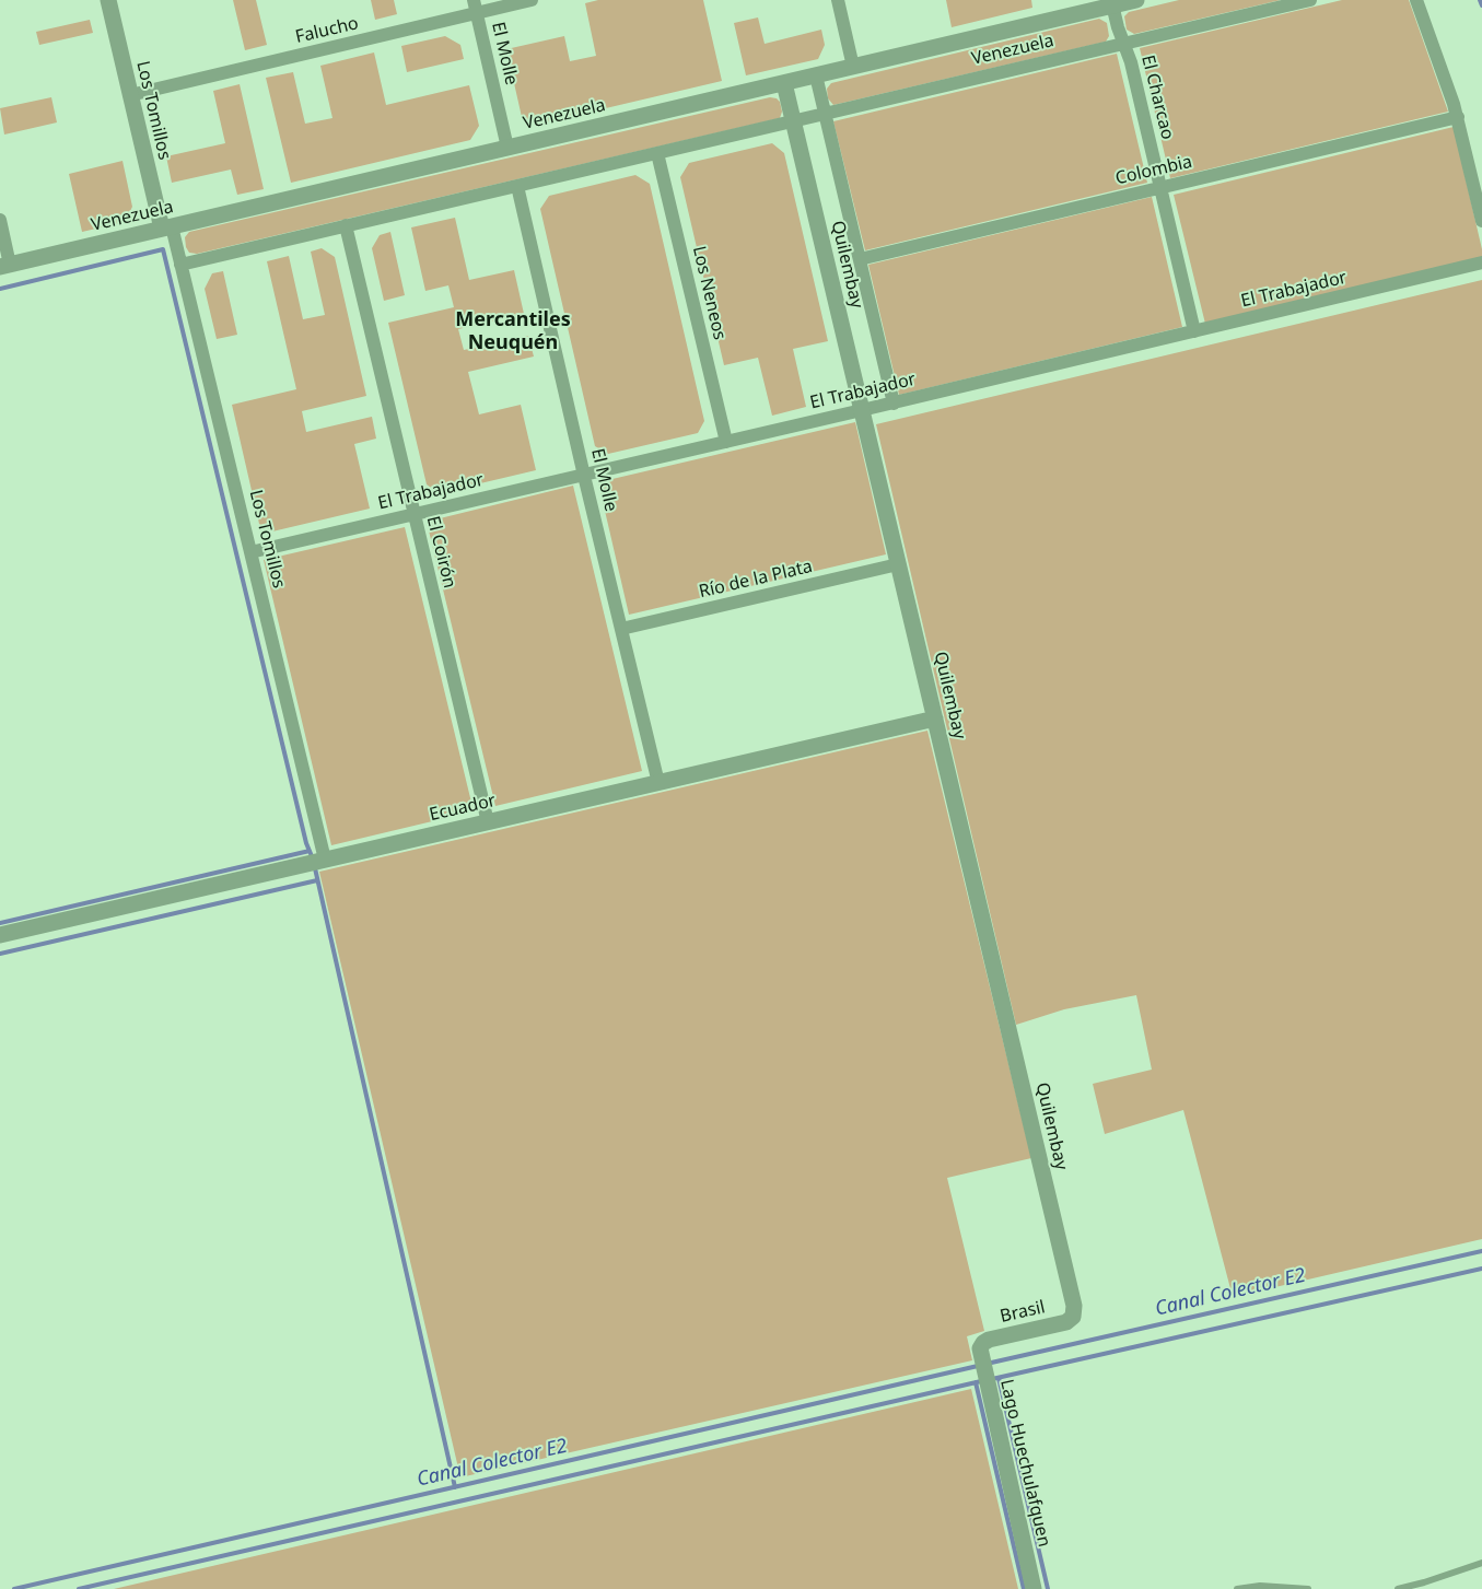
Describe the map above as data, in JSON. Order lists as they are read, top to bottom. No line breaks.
{"streets":{"street":["Falucho","Venezuela","El Molle","El Charcao","Los Tomillos","Colombia","Quilembay","El Trabajador","Los Neneos","El Coirón","Río de la Plata","Ecuador","Brasil","Lago Huechulafquen"]},"crossings":[["Falucho","El Molle"],["Falucho","Los Tomillos"],["Venezuela","El Molle"],["Venezuela","El Charcao"],["Venezuela","Los Tomillos"],["Venezuela","Quilembay"],["Venezuela","Los Neneos"],["Venezuela","El Coirón"],["El Molle","El Trabajador"],["El Molle","Río de la Plata"],["El Molle","Ecuador"],["El Charcao","Colombia"],["El Charcao","El Trabajador"],["Los Tomillos","El Trabajador"],["Los Tomillos","Ecuador"],["Colombia","Quilembay"],["Quilembay","El Trabajador"],["Quilembay","Río de la Plata"],["Quilembay","Ecuador"],["Quilembay","Brasil"],["El Trabajador","Los Neneos"],["El Trabajador","El Coirón"],["El Coirón","Ecuador"],["Brasil","Lago Huechulafquen"]],"districts":["Mercantiles Neuquén"],"water":["Canal Colector E2"]}
